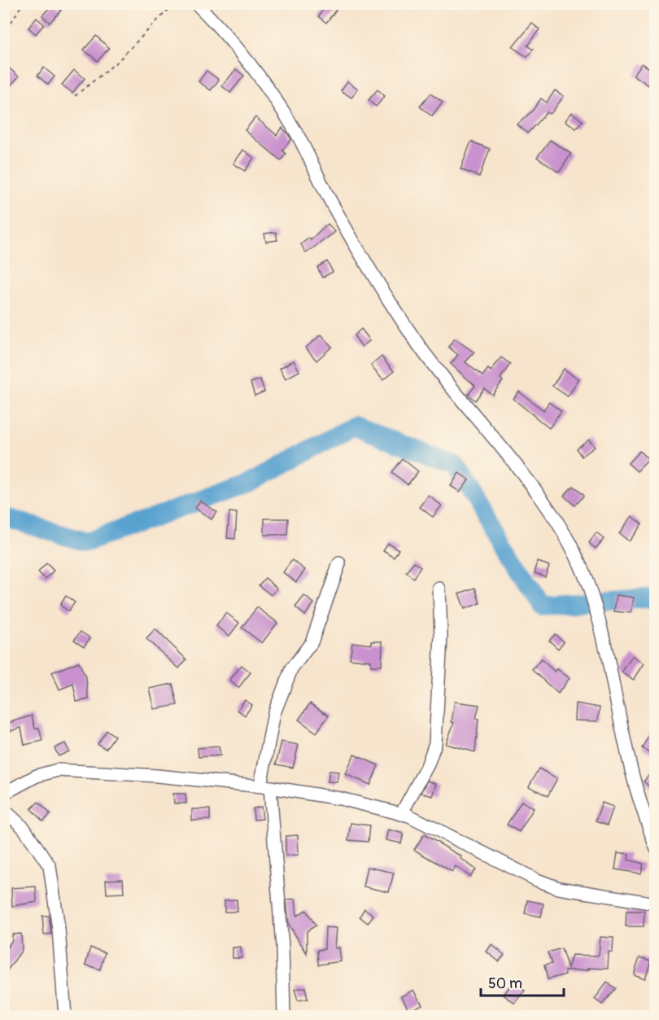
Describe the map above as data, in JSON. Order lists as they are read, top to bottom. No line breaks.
{"scale_bar":"50 m"}
